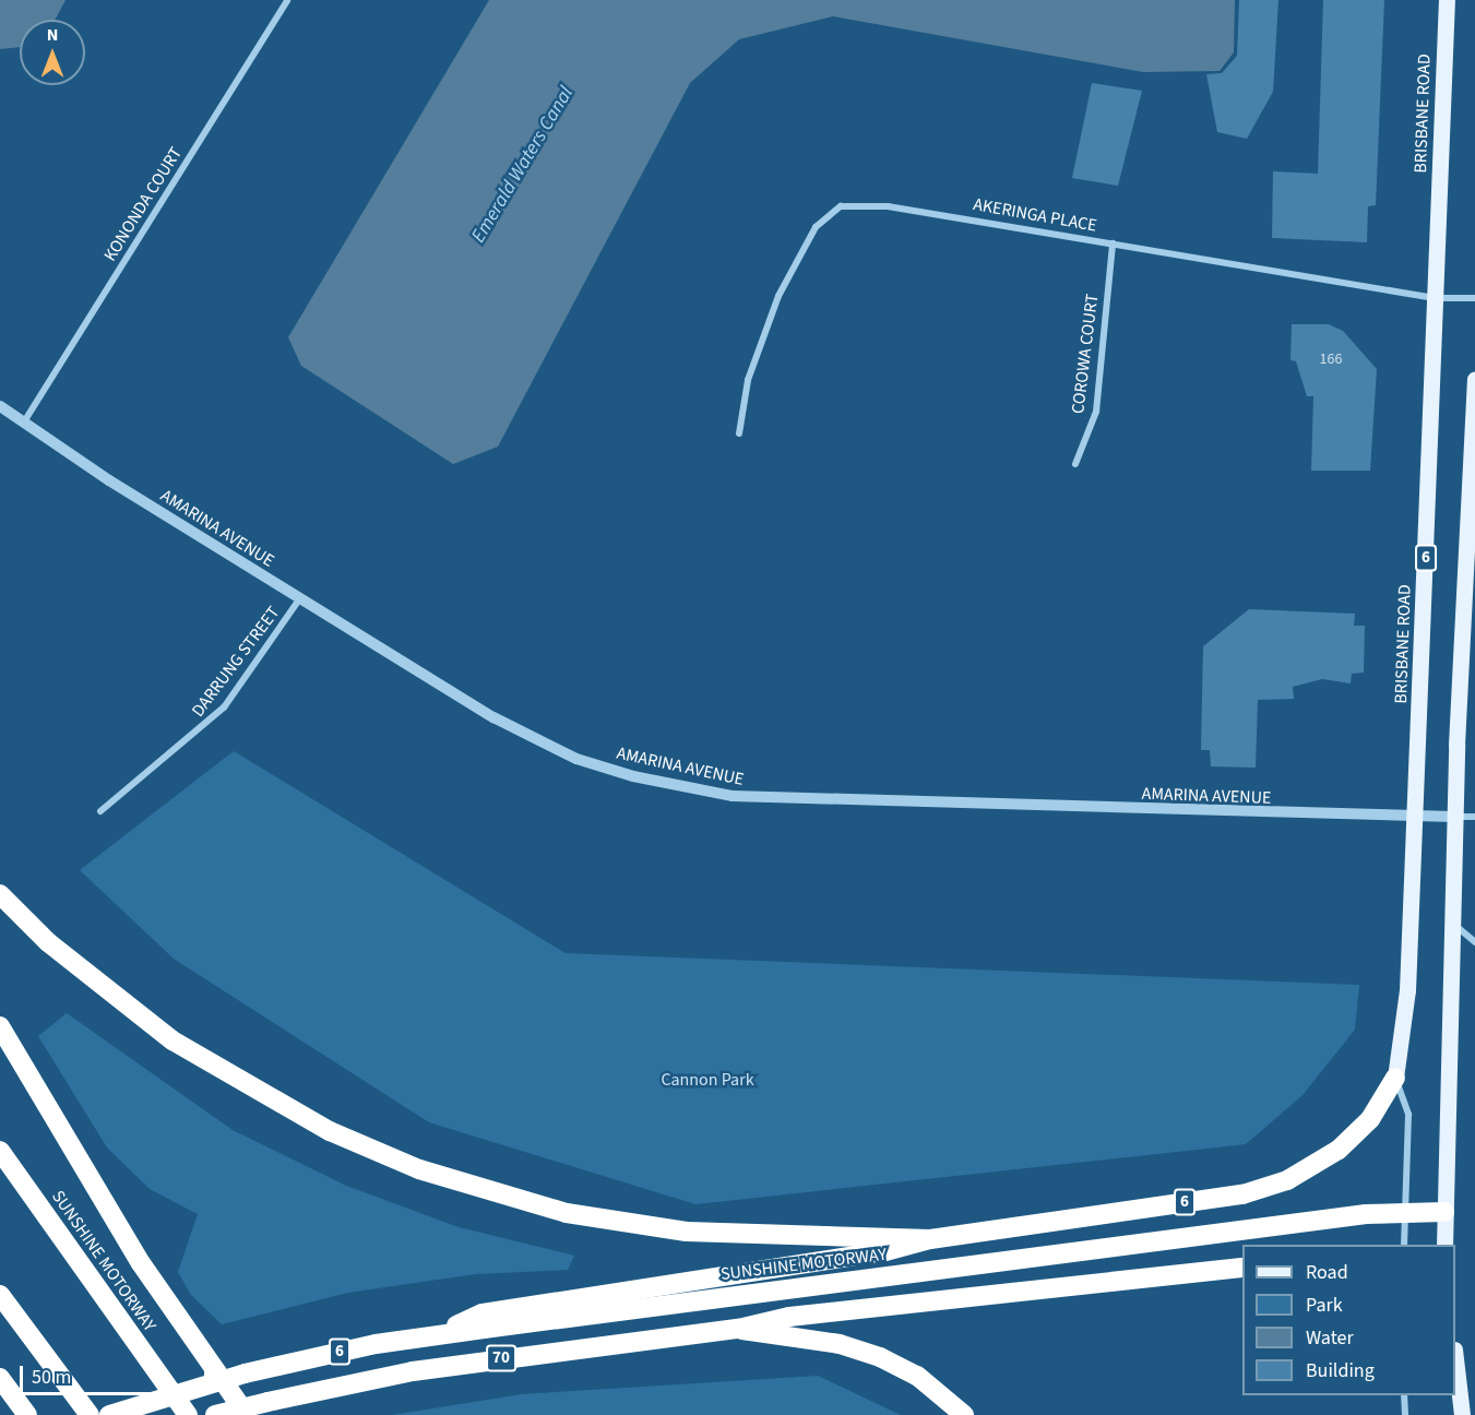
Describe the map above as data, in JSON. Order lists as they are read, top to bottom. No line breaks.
{"streets":{"highway":["6","SUNSHINE MOTORWAY","70"],"main road":["BRISBANE ROAD"],"street":["KONONDA COURT","AKERINGA PLACE","COROWA COURT","AMARINA AVENUE","DARRUNG STREET"]},"crossings":[["BRISBANE ROAD","AKERINGA PLACE"],["BRISBANE ROAD","AMARINA AVENUE"],["BRISBANE ROAD","6"],["KONONDA COURT","AMARINA AVENUE"],["AKERINGA PLACE","COROWA COURT"],["AMARINA AVENUE","DARRUNG STREET"],["6","SUNSHINE MOTORWAY"]],"water":["Emerald Waters Canal"],"parks":["Cannon Park"],"house_numbers":["166"],"legend":["Road","Park","Water","Building"],"scale_bar":"50 m","north":"top"}
